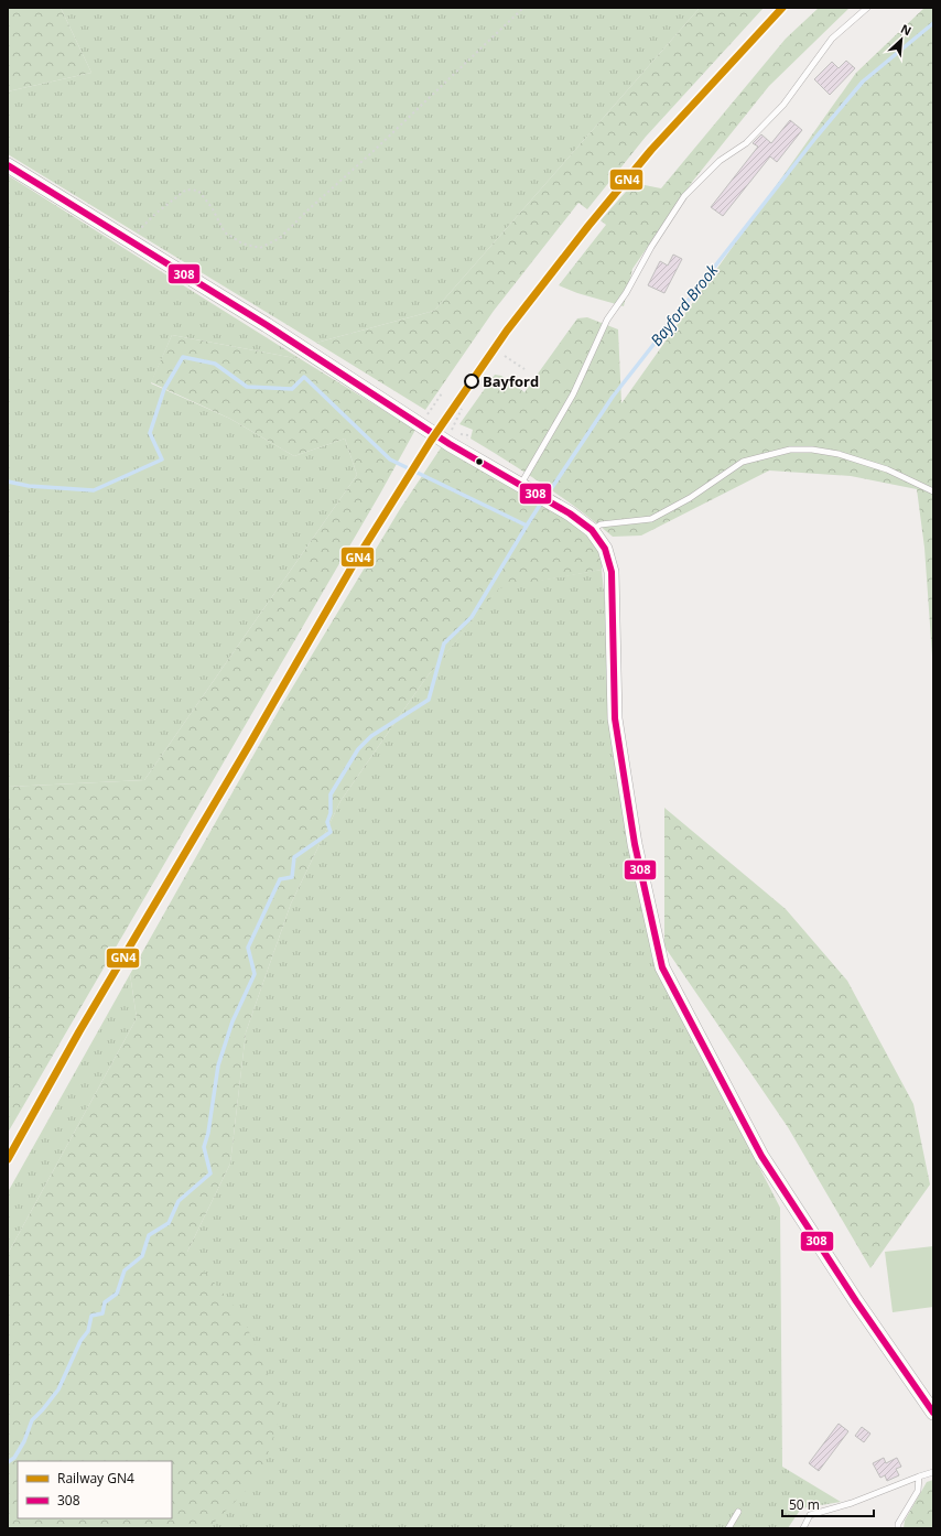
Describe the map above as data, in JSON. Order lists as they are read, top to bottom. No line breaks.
{"water":["Bayford Brook"],"places":["Bayford"],"lines":["rail line GN4","transit line 308"],"legend":["Railway GN4","308"],"scale_bar":"50 m","north":"top right"}
